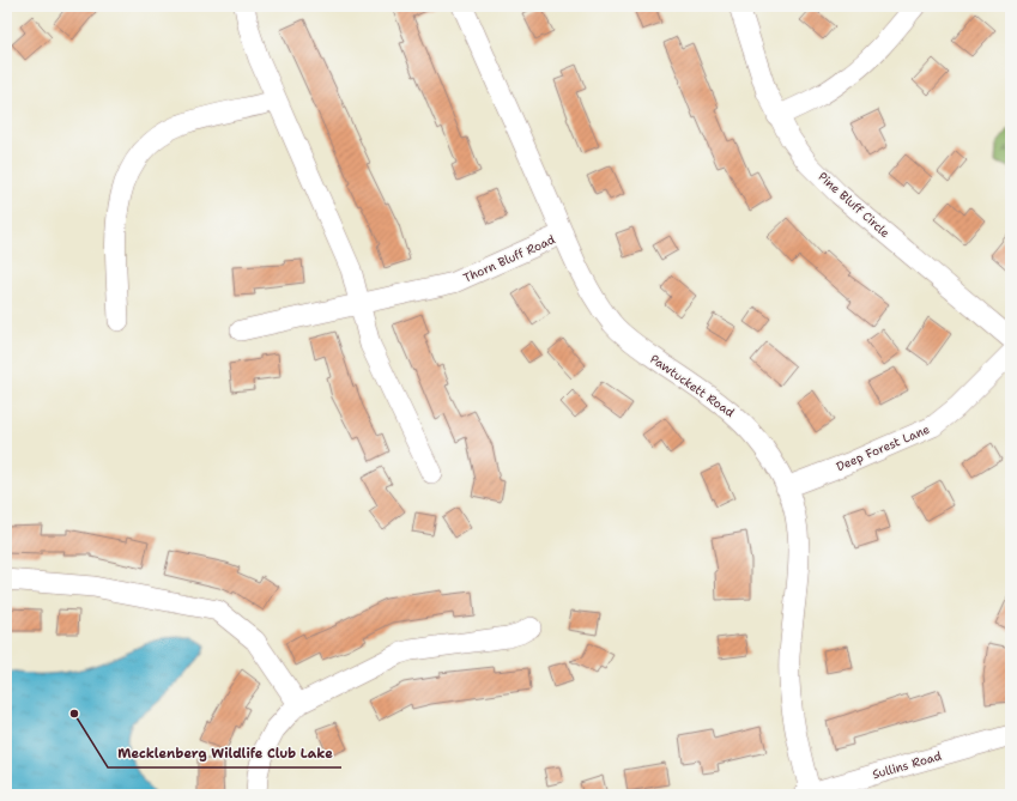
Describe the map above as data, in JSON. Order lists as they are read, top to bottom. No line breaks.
{"streets":{"street":["Pine Bluff Circle","Thorn Bluff Road","Pawtuckett Road","Deep Forest Lane","Sullins Road"]},"crossings":[["Thorn Bluff Road","Pawtuckett Road"],["Pawtuckett Road","Deep Forest Lane"],["Pawtuckett Road","Sullins Road"]],"places":["Mecklenberg Wildlife Club Lake"]}
